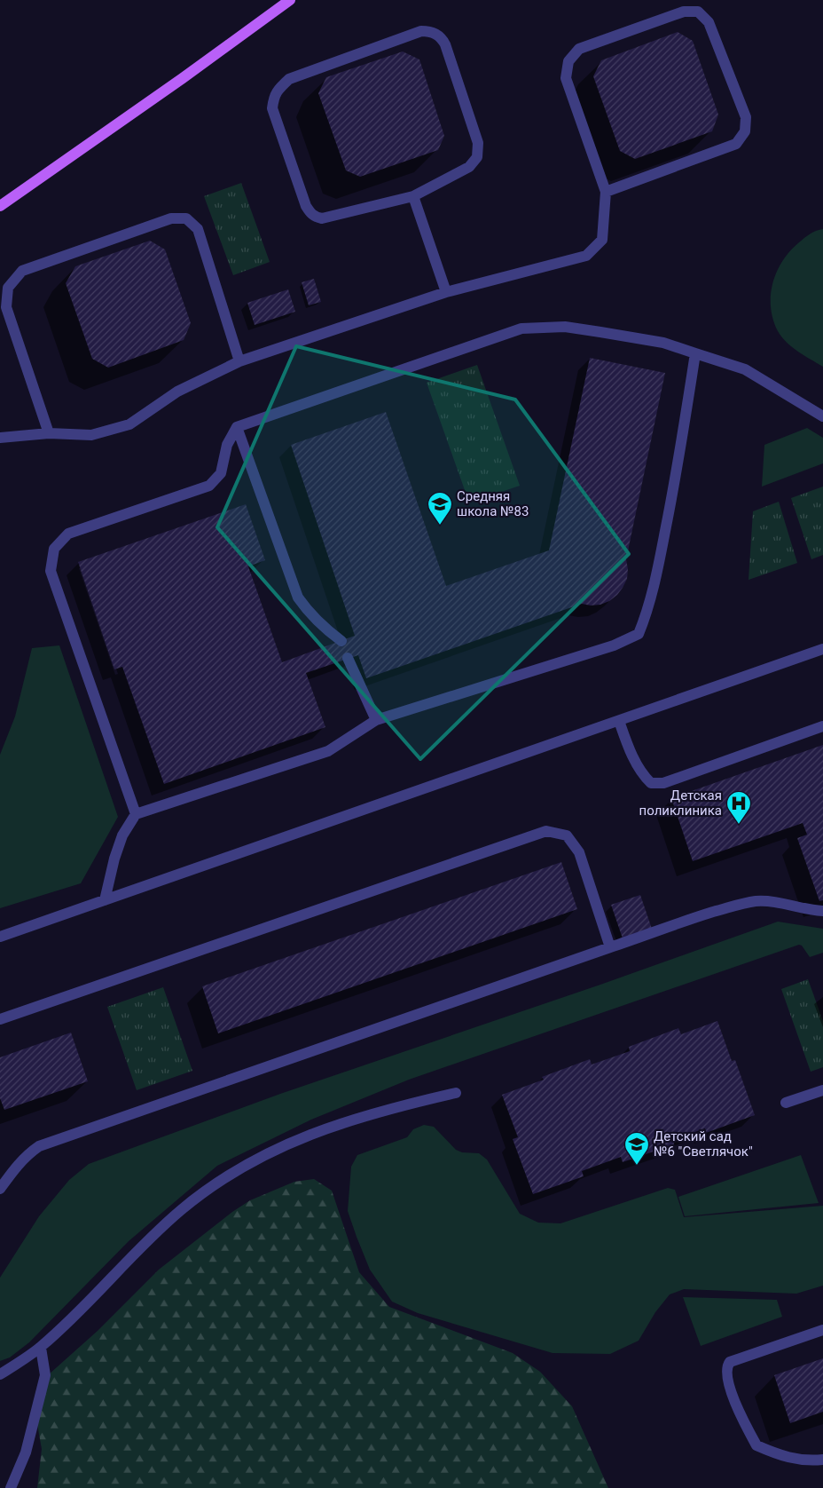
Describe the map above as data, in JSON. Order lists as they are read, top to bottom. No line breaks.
{"places":{"school or university":["Средняя школа №83","Детский сад №6 \"Светлячок\""],"hospital":["Детская поликлиника"]}}
